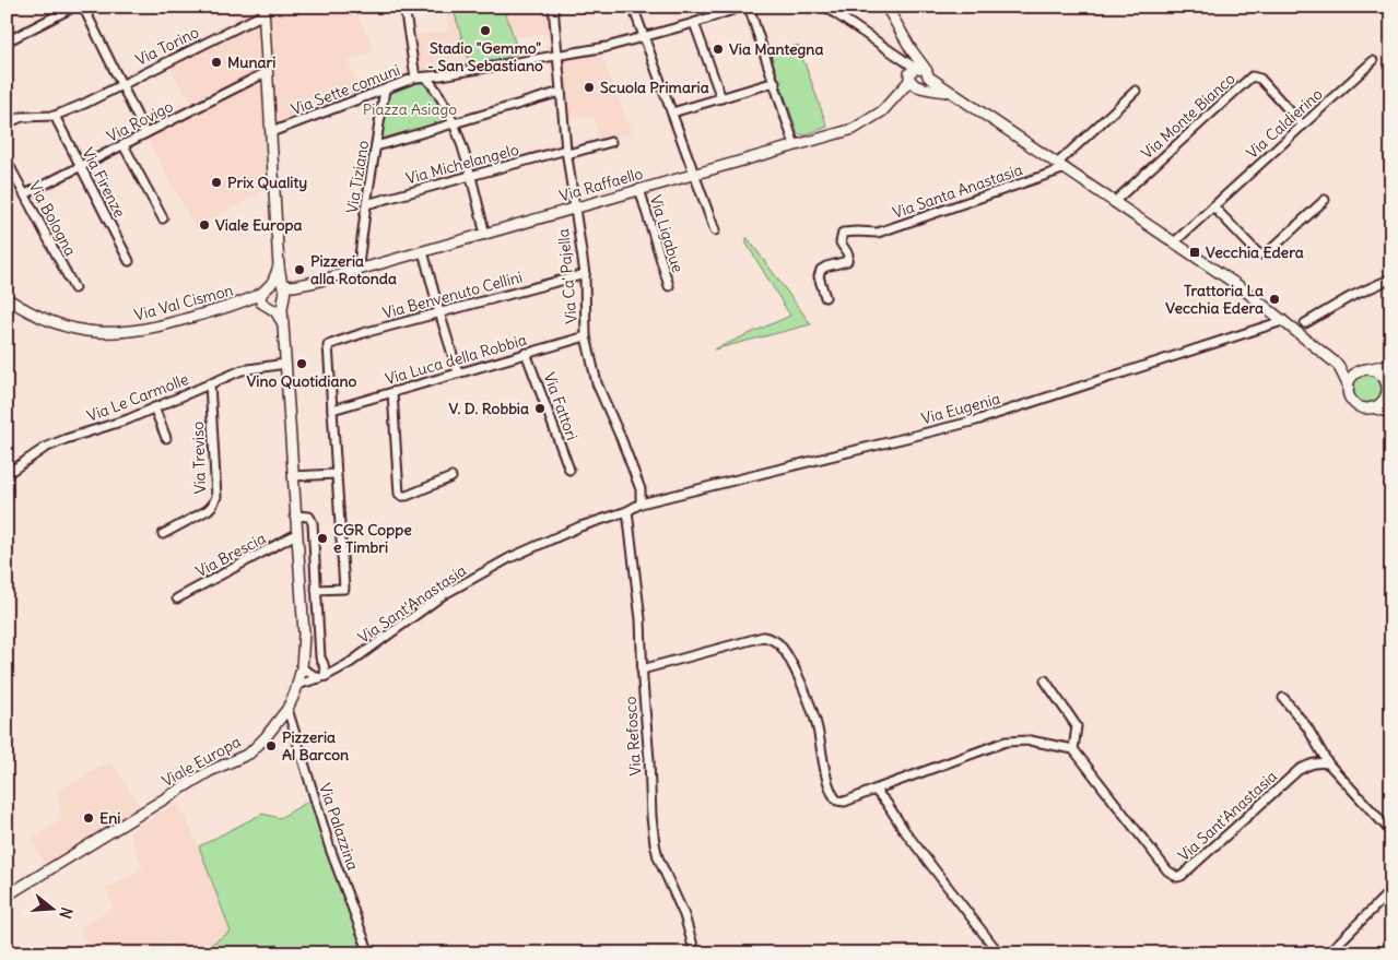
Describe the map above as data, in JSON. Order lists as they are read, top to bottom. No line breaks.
{"streets":{"main road":["Via Raffaello","Via Val Cismon","Viale Europa"],"street":["Via Torino","Via Sette comuni","Via Monte Bianco","Via Rovigo","Via Caldierino","Via Michelangelo","Via Tiziano","Via Firenze","Via Santa Anastasia","Via Bologna","Via Ligabue","Via Ca' Pajella","Via Benvenuto Cellini","Via Luca della Robbia","Via Le Carmolle","Via Fattori","Via Eugenia","Via Treviso","Via Brescia","Via Sant'Anastasia","Via Refosco","Via Palazzina"]},"crossings":[["Via Torino","Via Firenze"],["Via Torino","Viale Europa"],["Via Sette comuni","Via Tiziano"],["Via Sette comuni","Via Ca' Pajella"],["Via Sette comuni","Viale Europa"],["Via Monte Bianco","Via Caldierino"],["Via Rovigo","Via Firenze"],["Via Rovigo","Via Bologna"],["Via Rovigo","Viale Europa"],["Via Michelangelo","Via Tiziano"],["Via Michelangelo","Via Ca' Pajella"],["Via Tiziano","Via Raffaello"],["Via Raffaello","Via Ligabue"],["Via Raffaello","Via Ca' Pajella"],["Via Raffaello","Viale Europa"],["Via Ca' Pajella","Via Benvenuto Cellini"],["Via Ca' Pajella","Via Luca della Robbia"],["Via Ca' Pajella","Via Eugenia"],["Via Ca' Pajella","Via Sant'Anastasia"],["Via Benvenuto Cellini","Via Luca della Robbia"],["Via Luca della Robbia","Via Fattori"],["Via Le Carmolle","Via Treviso"],["Via Le Carmolle","Viale Europa"],["Via Eugenia","Via Sant'Anastasia"],["Via Brescia","Viale Europa"],["Via Sant'Anastasia","Via Refosco"],["Via Sant'Anastasia","Viale Europa"],["Viale Europa","Via Palazzina"]],"parks":["Piazza Asiago"],"places":{"other":["Stadio \"Gemmo\" - San Sebastiano","Via Mantegna","Munari","Scuola Primaria","Prix Quality","Viale Europa","Pizzeria alla Rotonda","Trattoria La Vecchia Edera","Vino Quotidiano","V. D. Robbia","CGR Coppe e Timbri","Pizzeria Al Barcon","Eni"],"transit":["Vecchia Edera"]},"north":"right"}
